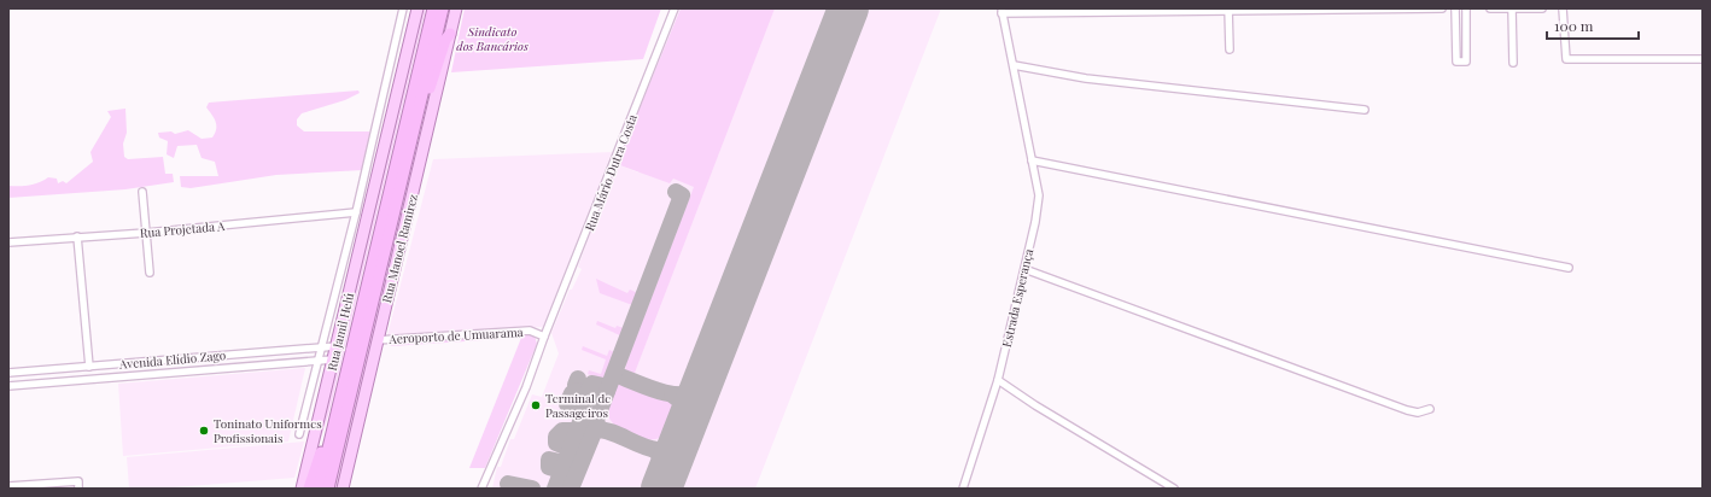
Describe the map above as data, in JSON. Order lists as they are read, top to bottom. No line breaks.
{"streets":{"main road":["Rua Manoel Ramirez","Rua Jamil Helú"],"street":["Rua Mário Dutra Costa","Rua Projetada A","Estrada Esperança","Aeroporto de Umuarama","Avenida Elídio Zago"]},"crossings":[["Rua Mário Dutra Costa","Aeroporto de Umuarama"],["Rua Manoel Ramirez","Aeroporto de Umuarama"],["Rua Jamil Helú","Avenida Elídio Zago"]],"parks":["Sindicato dos Bancários"],"places":["Terminal de Passageiros","Toninato Uniformes Profissionais"],"scale_bar":"100 m"}
